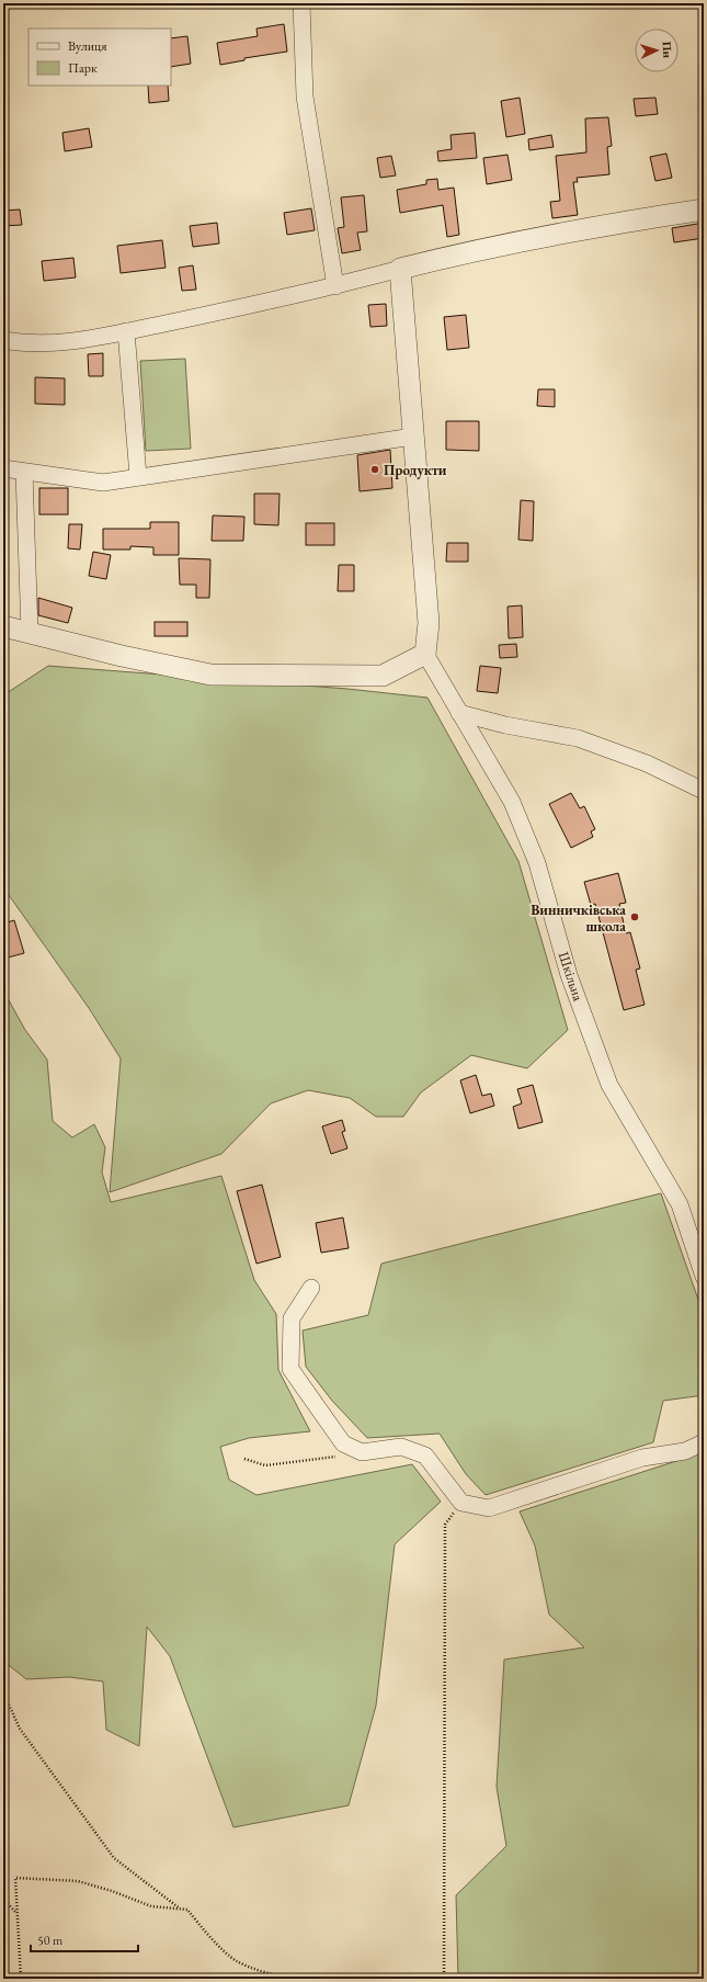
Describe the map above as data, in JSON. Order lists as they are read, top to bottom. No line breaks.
{"streets":{"street":["Шкільна"]},"places":["Продукти","Винничківська школа"],"legend":["Вулиця","Парк"],"scale_bar":"50 m","north":"right"}
